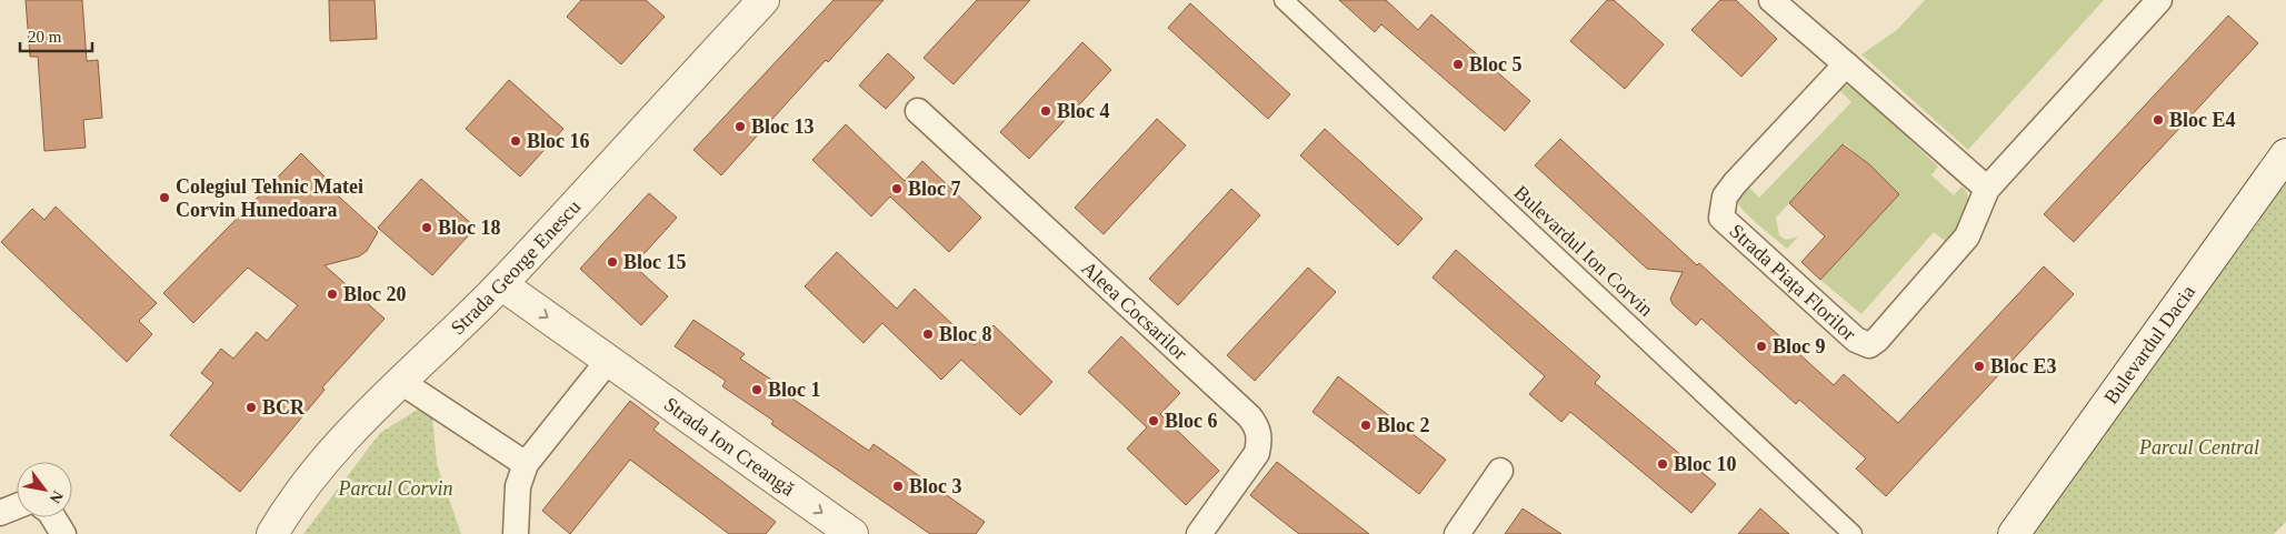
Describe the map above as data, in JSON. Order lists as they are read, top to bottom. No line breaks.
{"streets":{"street":["Bulevardul Ion Corvin","Strada George Enescu","Strada Piața Florilor","Aleea Cocsarilor","Bulevardul Dacia","Strada Ion Creangă"]},"crossings":[["Strada George Enescu","Strada Ion Creangă"]],"one_way":["Strada Ion Creangă"],"parks":["Parcul Central","Parcul Corvin"],"places":["Bloc 5","Bloc 4","Bloc E4","Bloc 13","Bloc 16","Bloc 7","Colegiul Tehnic Matei Corvin Hunedoara","Bloc 18","Bloc 15","Bloc 20","Bloc 8","Bloc 9","Bloc E3","Bloc 1","BCR","Bloc 6","Bloc 2","Bloc 10","Bloc 3"],"scale_bar":"20 m","north":"bottom right"}
